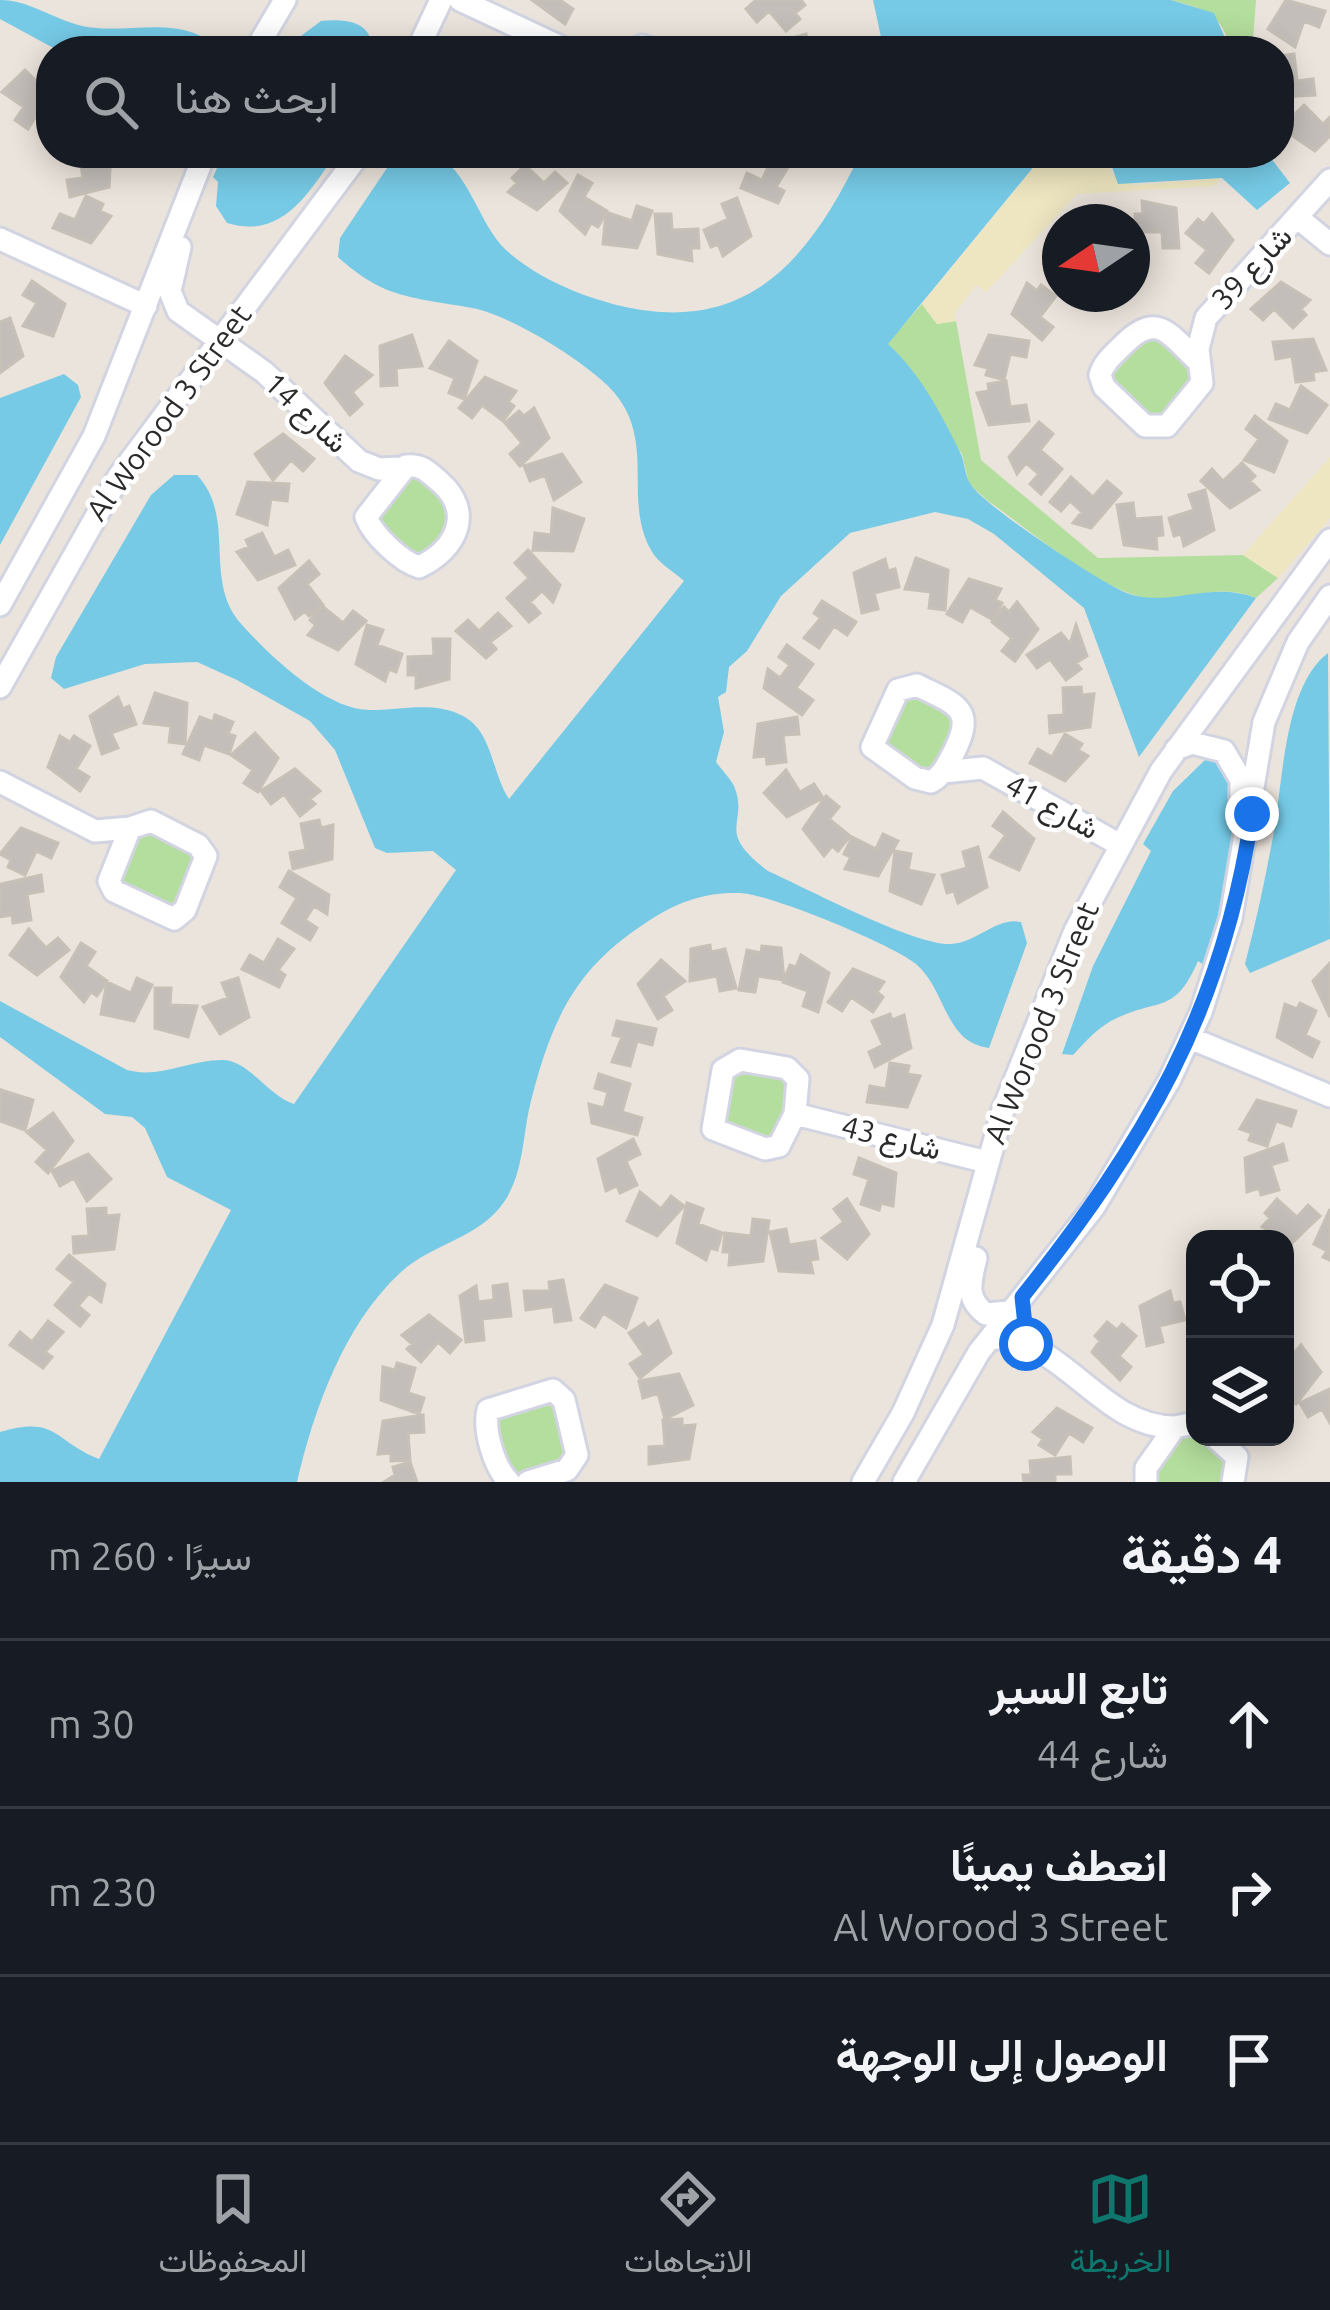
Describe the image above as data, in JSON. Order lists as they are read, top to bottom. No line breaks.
{"streets":{"street":["شارع 39","Al Worood 3 Street","شارع 14","شارع 41","شارع 43"]},"crossings":[["Al Worood 3 Street","شارع 14"],["Al Worood 3 Street","شارع 41"],["Al Worood 3 Street","شارع 43"]],"north":"left","page":{"search":"ابحث هنا","heading":["4 دقيقة","سيرًا · 260 m"],"list":[["تابع السير","شارع 44","30 m"],["انعطف يمينًا","Al Worood 3 Street","230 m"],"الوصول إلى الوجهة"],"nav":["الخريطة","الاتجاهات","المحفوظات"]}}
